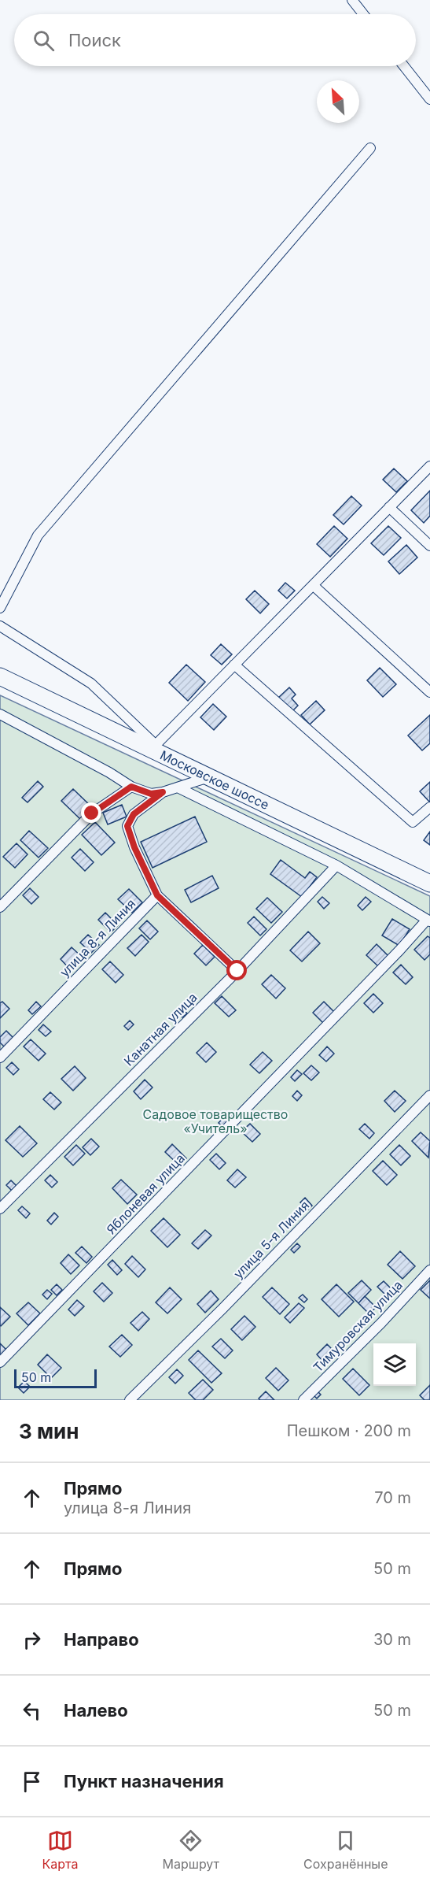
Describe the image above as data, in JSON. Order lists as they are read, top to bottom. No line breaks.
{"streets":{"highway":["Московское шоссе"],"street":["улица 8-я Линия","Канатная улица","Яблоневая улица","улица 5-я Линия","Тимуровская улица"]},"parks":["Садовое товарищество «Учитель»"],"scale_bar":"50 m","north":"top left","page":{"search":"Поиск","scale":"50 m","heading":["3 мин","Пешком · 200 m"],"list":[["Прямо","улица 8-я Линия","70 m"],["Прямо","50 m"],["Направо","30 m"],["Налево","50 m"],"Пункт назначения"],"nav":["Карта","Маршрут","Сохранённые"]}}
